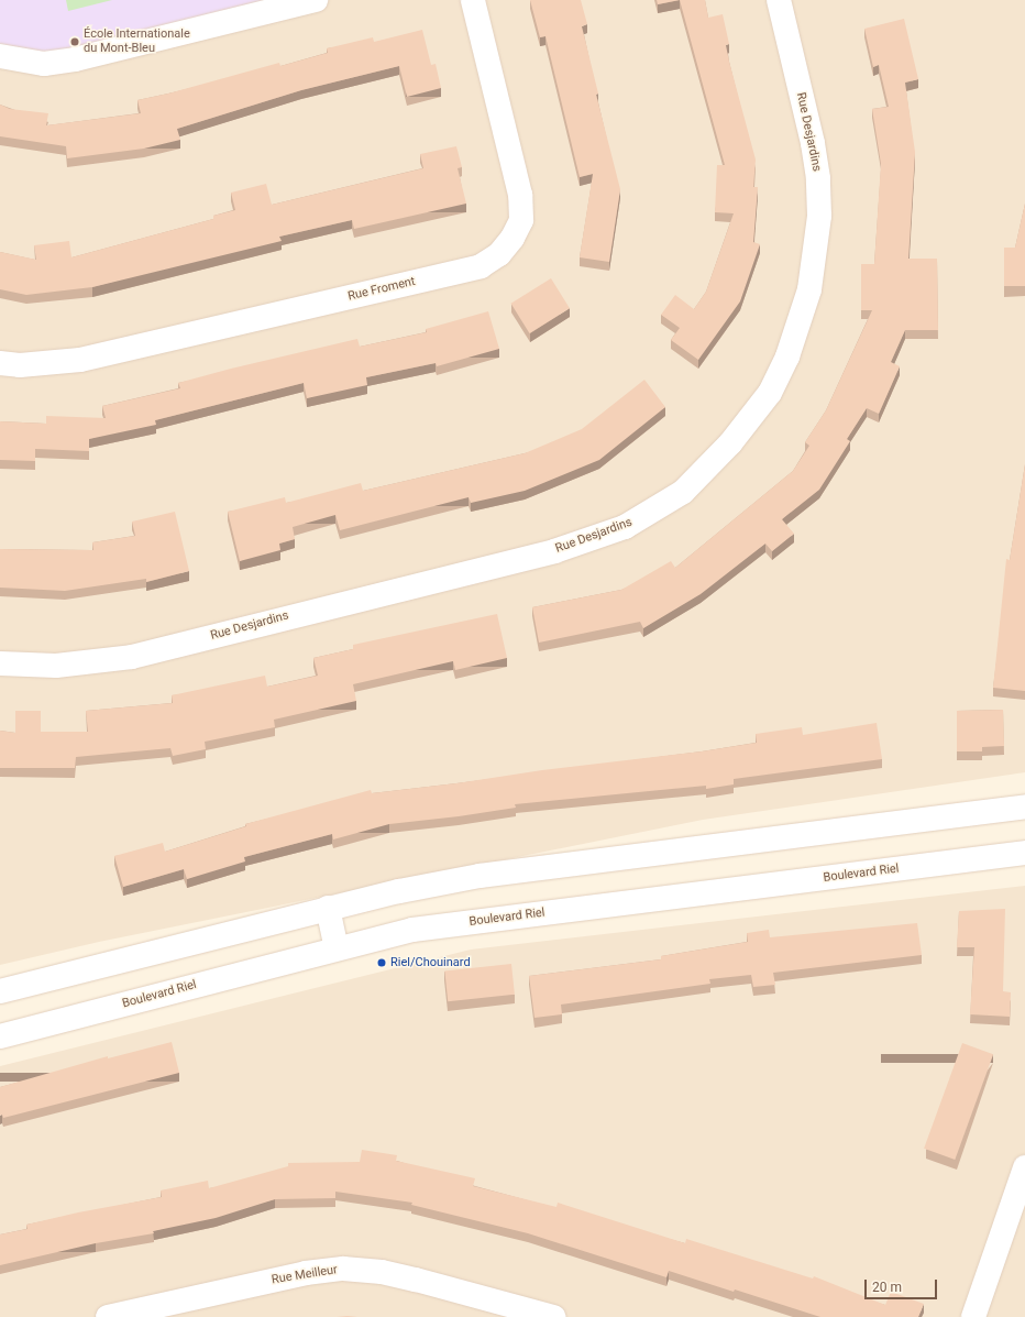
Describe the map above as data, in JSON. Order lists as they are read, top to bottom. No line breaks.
{"streets":{"street":["Rue Desjardins","Rue Froment","Boulevard Riel","Rue Meilleur"]},"places":["École Internationale du Mont-Bleu","Riel/Chouinard"],"scale_bar":"20 m"}
